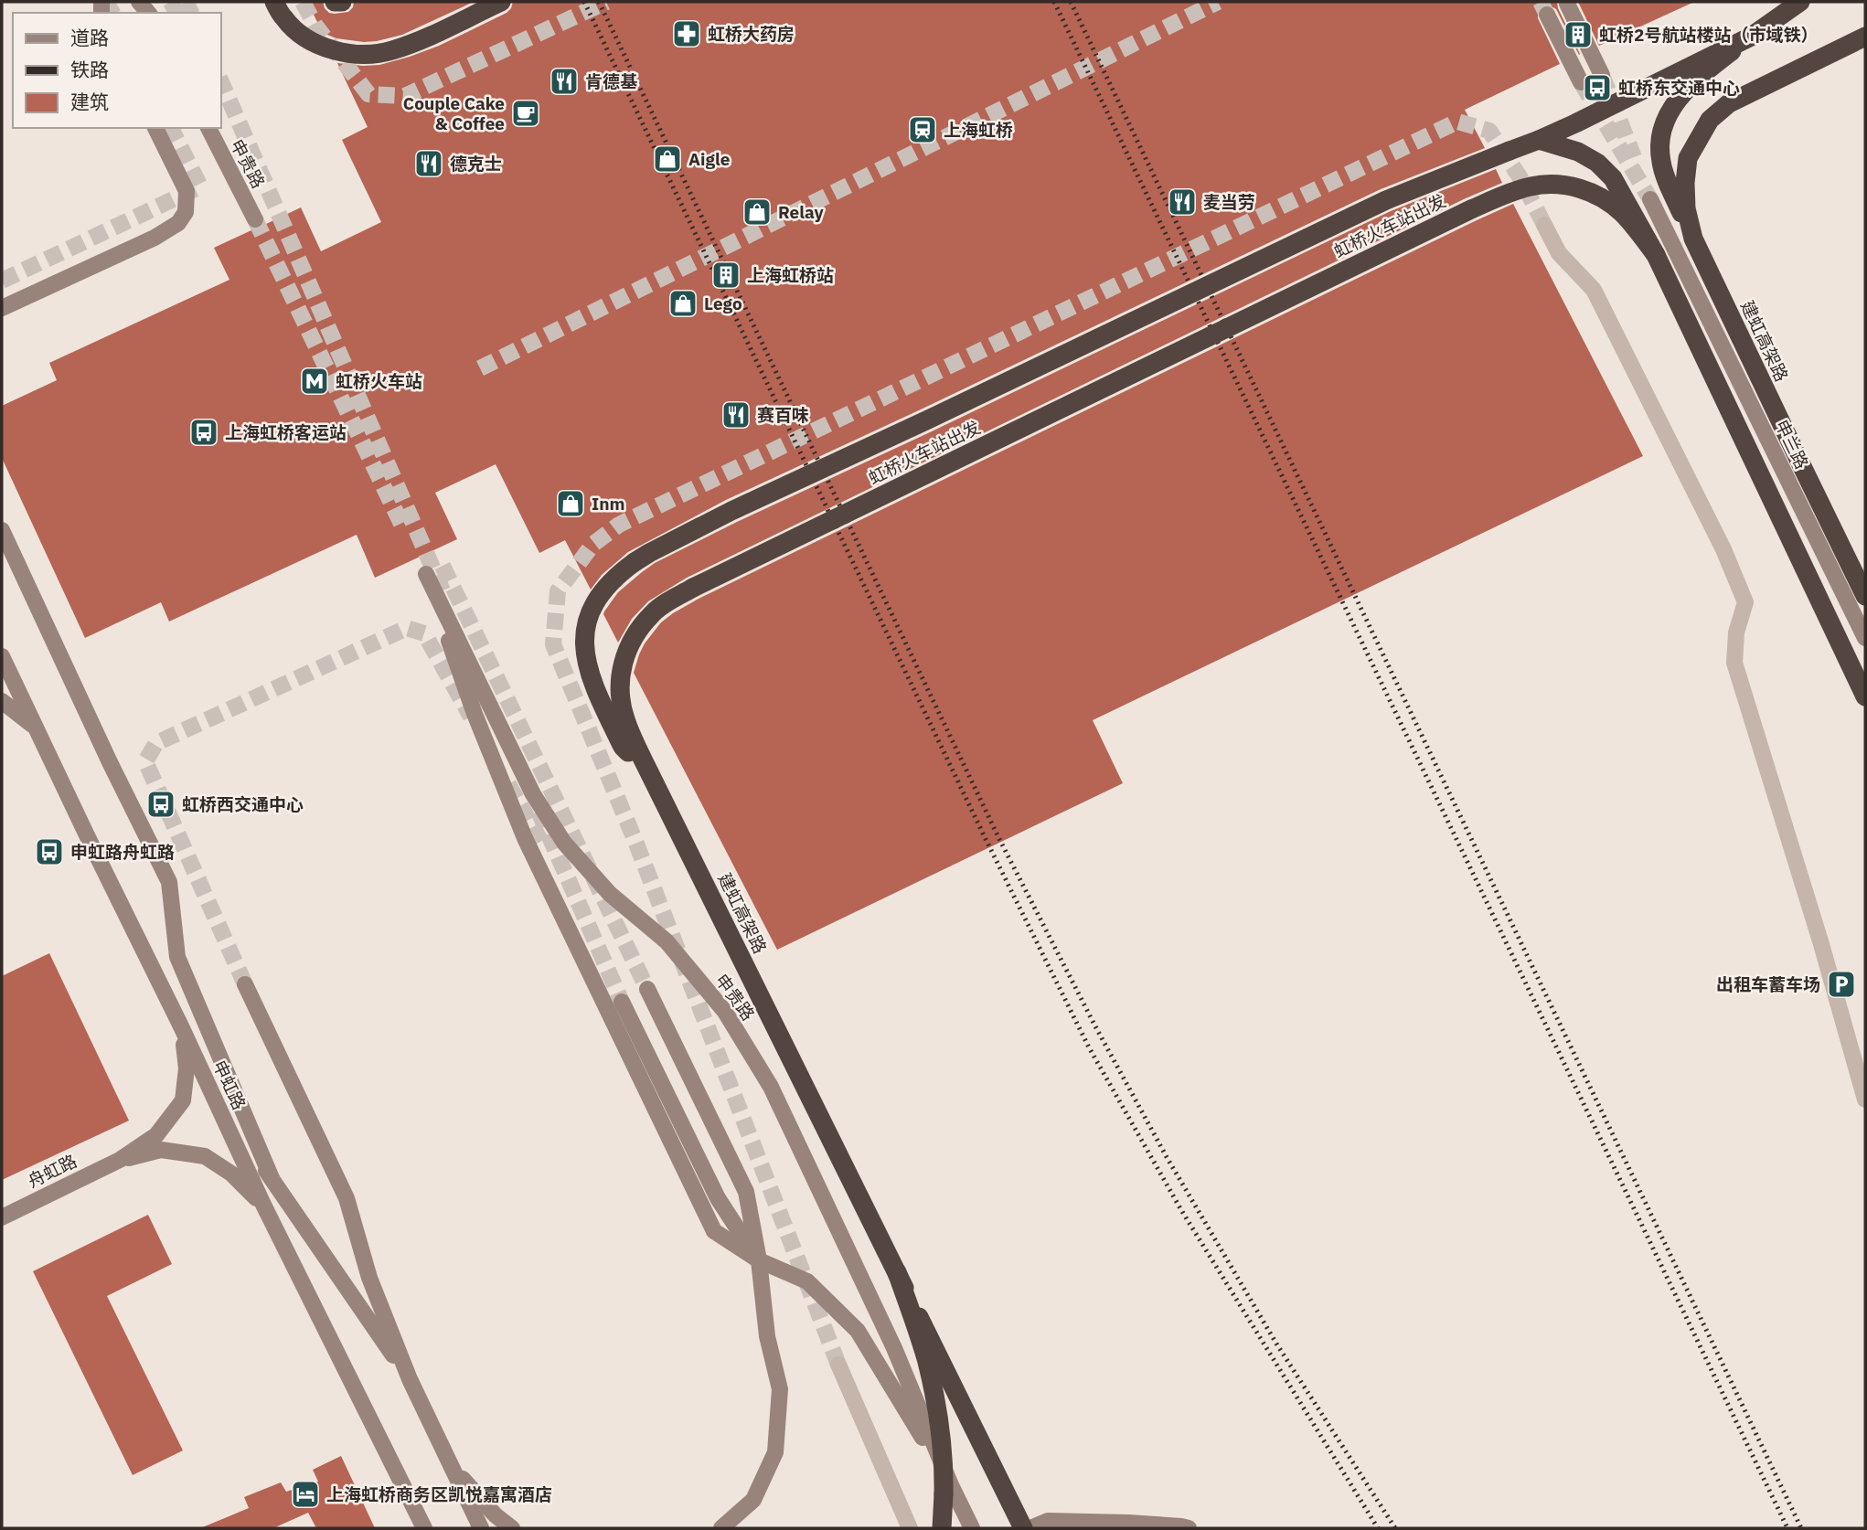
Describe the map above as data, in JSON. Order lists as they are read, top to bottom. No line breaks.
{"streets":{"highway":["虹桥火车站出发","建虹高架路"],"street":["申贵路","申兰路","申虹路","舟虹路"]},"crossings":[["虹桥火车站出发","建虹高架路"]],"places":{"pharmacy":["虹桥大药房"],"building":["虹桥2号航站楼站（市域铁）","上海虹桥站"],"restaurant":["肯德基","德克士","麦当劳","赛百味"],"bus stop":["虹桥东交通中心","上海虹桥客运站","虹桥西交通中心","申虹路舟虹路"],"cafe":["Couple Cake & Coffee"],"station":["上海虹桥"],"shop":["Aigle","Relay","Lego","Inm"],"metro station":["虹桥火车站"],"parking":["出租车蓄车场"],"hotel":["上海虹桥商务区凯悦嘉寓酒店"]},"legend":["道路","铁路","建筑"]}
